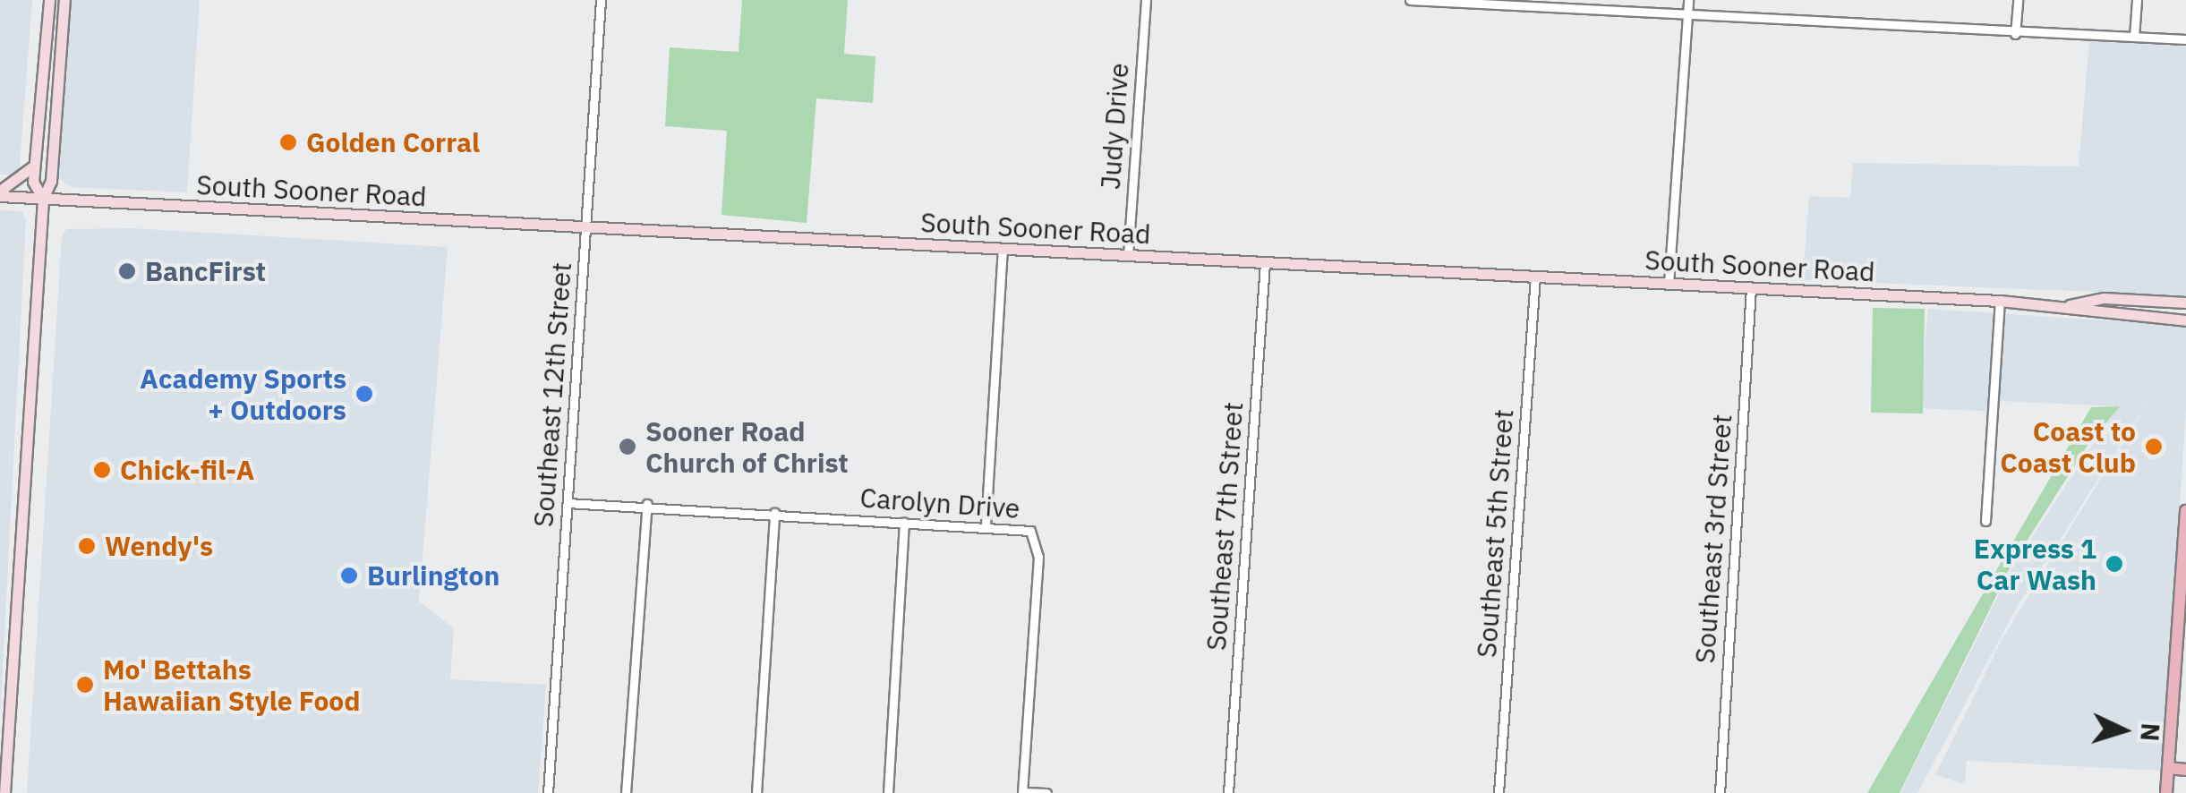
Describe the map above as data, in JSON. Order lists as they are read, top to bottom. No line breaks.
{"streets":{"main road":["South Sooner Road"],"street":["Judy Drive","Southeast 12th Street","Carolyn Drive","Southeast 7th Street","Southeast 5th Street","Southeast 3rd Street"]},"crossings":[["Judy Drive","South Sooner Road"],["South Sooner Road","Southeast 12th Street"],["South Sooner Road","Southeast 7th Street"],["South Sooner Road","Southeast 5th Street"],["South Sooner Road","Southeast 3rd Street"],["Southeast 12th Street","Carolyn Drive"]],"places":["Golden Corral","BancFirst","Academy Sports + Outdoors","Sooner Road Church of Christ","Coast to Coast Club","Chick-fil-A","Wendy's","Express 1 Car Wash","Burlington","Mo' Bettahs Hawaiian Style Food"],"north":"right"}
